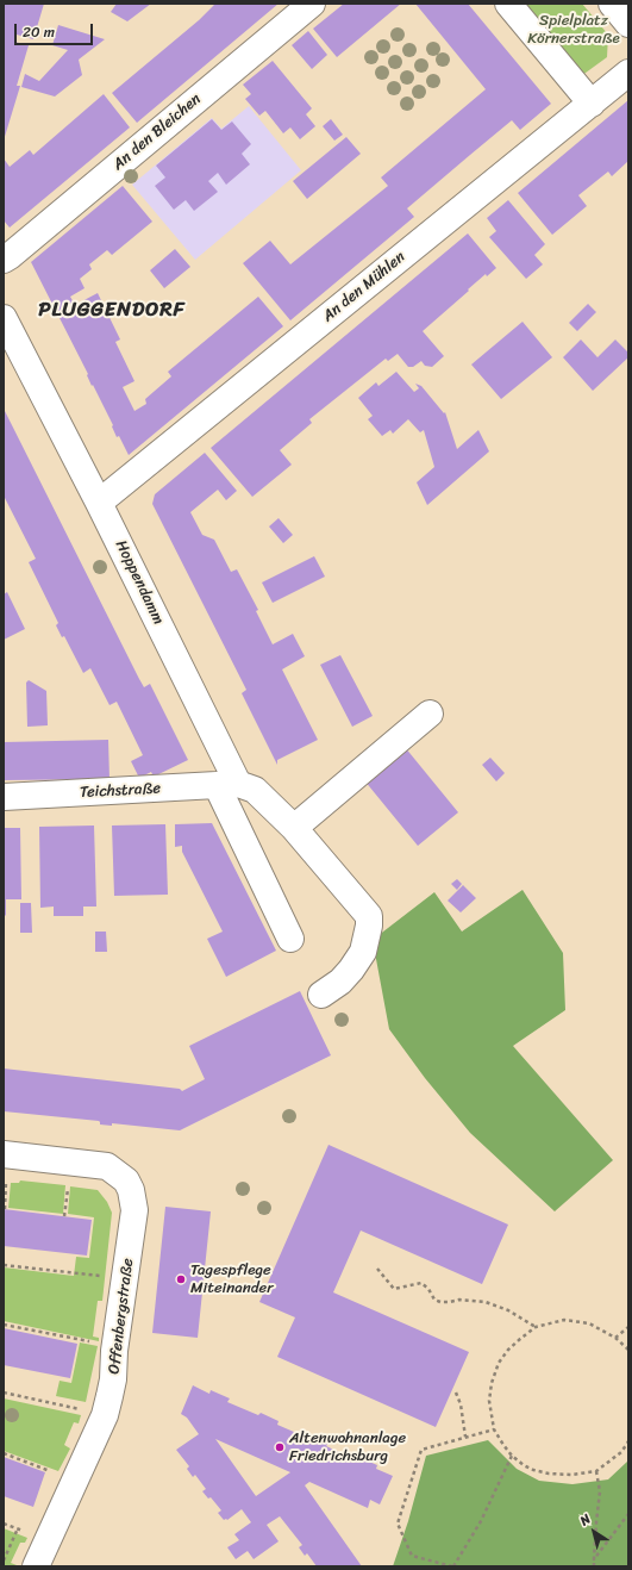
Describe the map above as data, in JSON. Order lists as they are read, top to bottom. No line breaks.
{"streets":{"street":["An den Bleichen","An den Mühlen","Hoppendamm","Teichstraße","Offenbergstraße"]},"crossings":[["An den Mühlen","Hoppendamm"],["Hoppendamm","Teichstraße"]],"districts":["PLUGGENDORF"],"parks":["Spielplatz Körnerstraße"],"places":["Tagespflege Miteinander","Altenwohnanlage Friedrichsburg"],"scale_bar":"20 m","north":"top left"}
